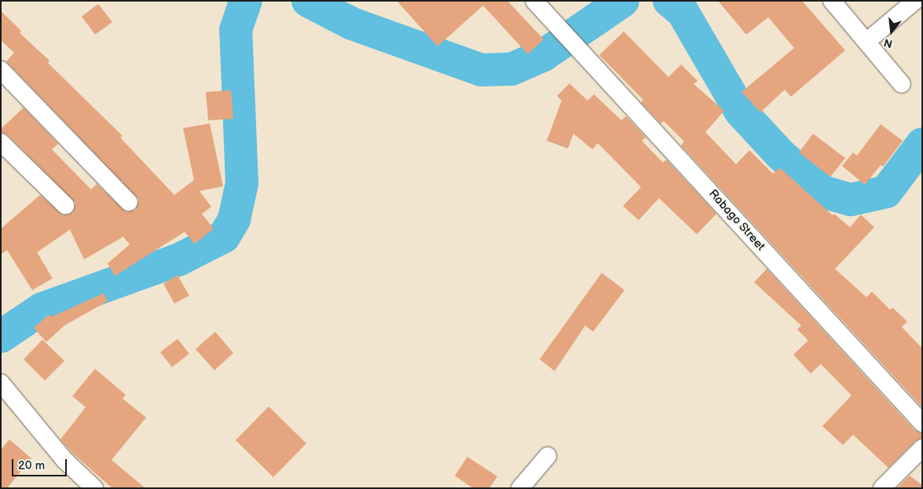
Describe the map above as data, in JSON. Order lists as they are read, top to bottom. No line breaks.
{"streets":{"street":["Rabago Street"]},"scale_bar":"20 m","north":"bottom"}
